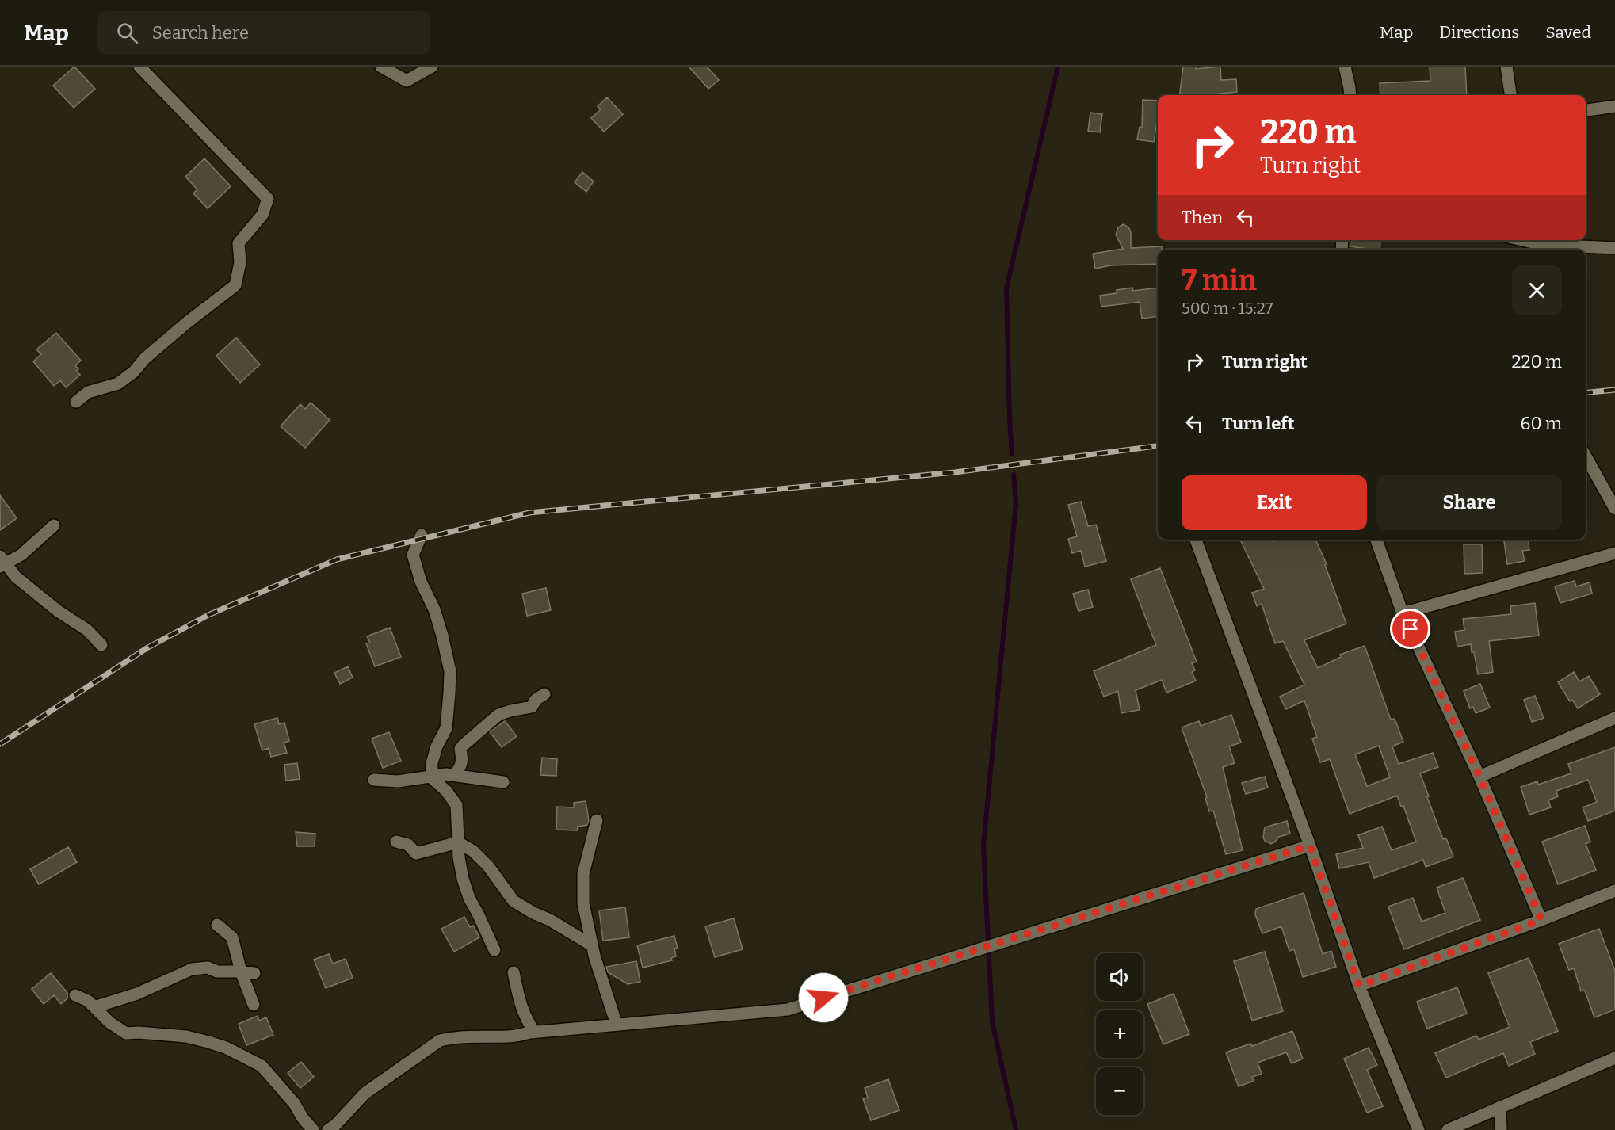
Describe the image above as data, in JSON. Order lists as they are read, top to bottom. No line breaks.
{"page":{"header":"Map","search":"Search here","nav":["Map","Directions","Saved"],"turn":["220 m","Turn right"],"then":"Then","heading":["7 min","500 m · 15:27"],"list":[{"name":"Turn right","value":"220 m"},{"name":"Turn left","value":"60 m"}],"buttons":["Exit","Share"],"map_buttons":["+","−"]}}
